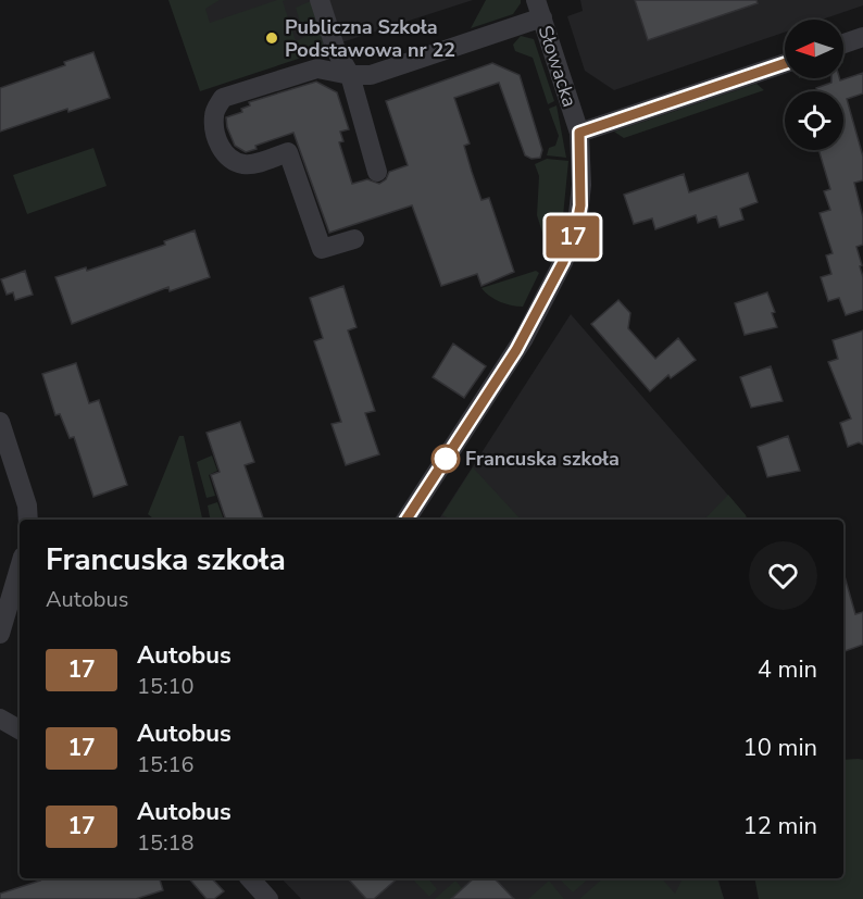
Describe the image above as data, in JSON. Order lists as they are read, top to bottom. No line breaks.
{"streets":{"street":["Słowacka"]},"places":["Publiczna Szkoła Podstawowa nr 22","Francuska szkoła"],"lines":["bus line 17"],"north":"left","page":{"on_map":"17","heading":["Francuska szkoła","Autobus"],"list":[{"mark":"17","name":"Autobus","note":"15:10","value":"4 min"},{"mark":"17","name":"Autobus","note":"15:16","value":"10 min"},{"mark":"17","name":"Autobus","note":"15:18","value":"12 min"}]}}
